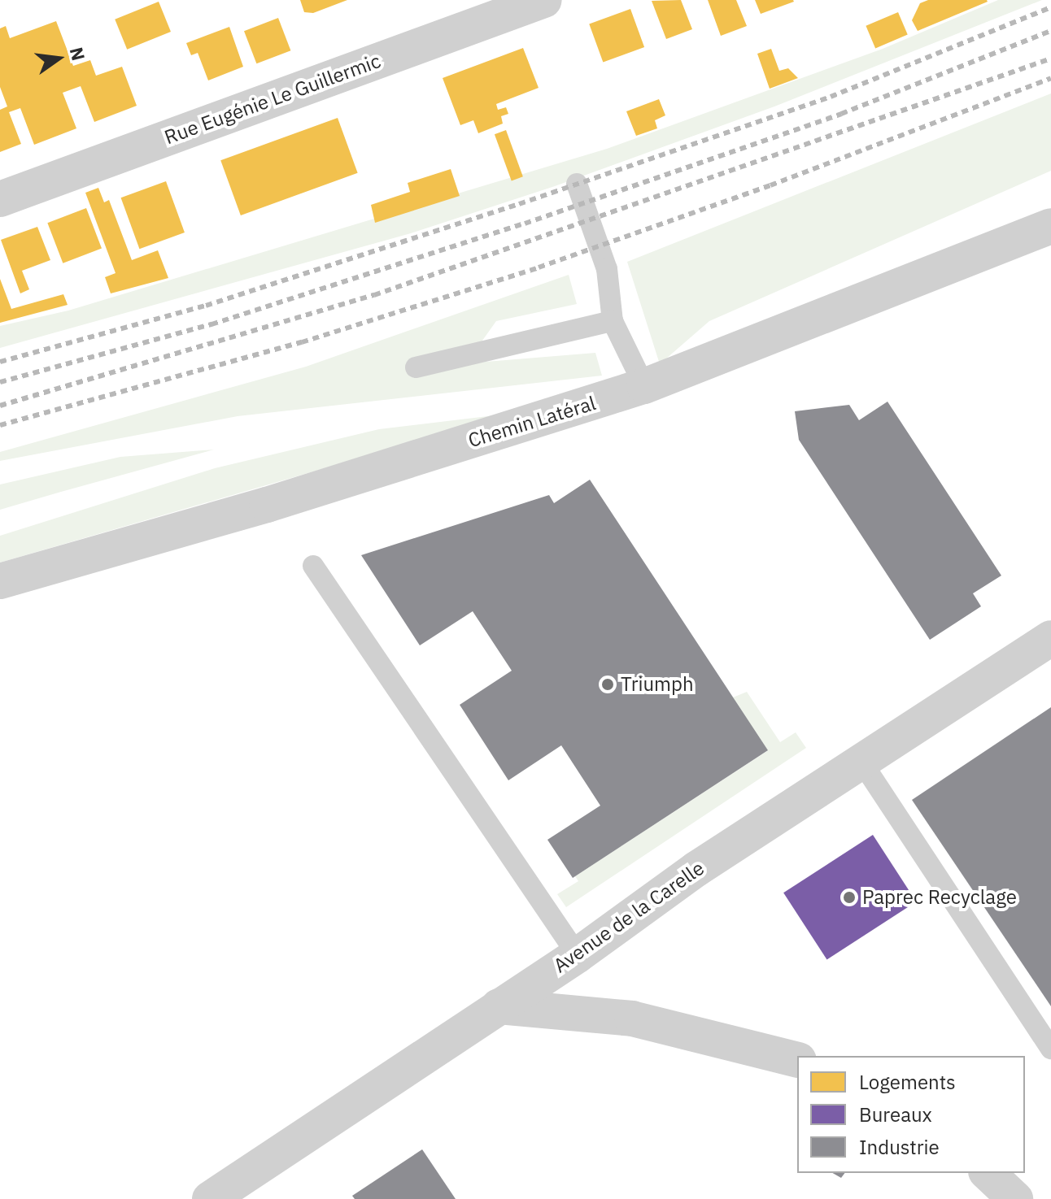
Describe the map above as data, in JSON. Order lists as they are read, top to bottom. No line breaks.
{"streets":{"street":["Rue Eugénie Le Guillermic","Chemin Latéral","Avenue de la Carelle"]},"places":["Triumph","Paprec Recyclage"],"legend":["Logements","Bureaux","Industrie"],"north":"right"}
